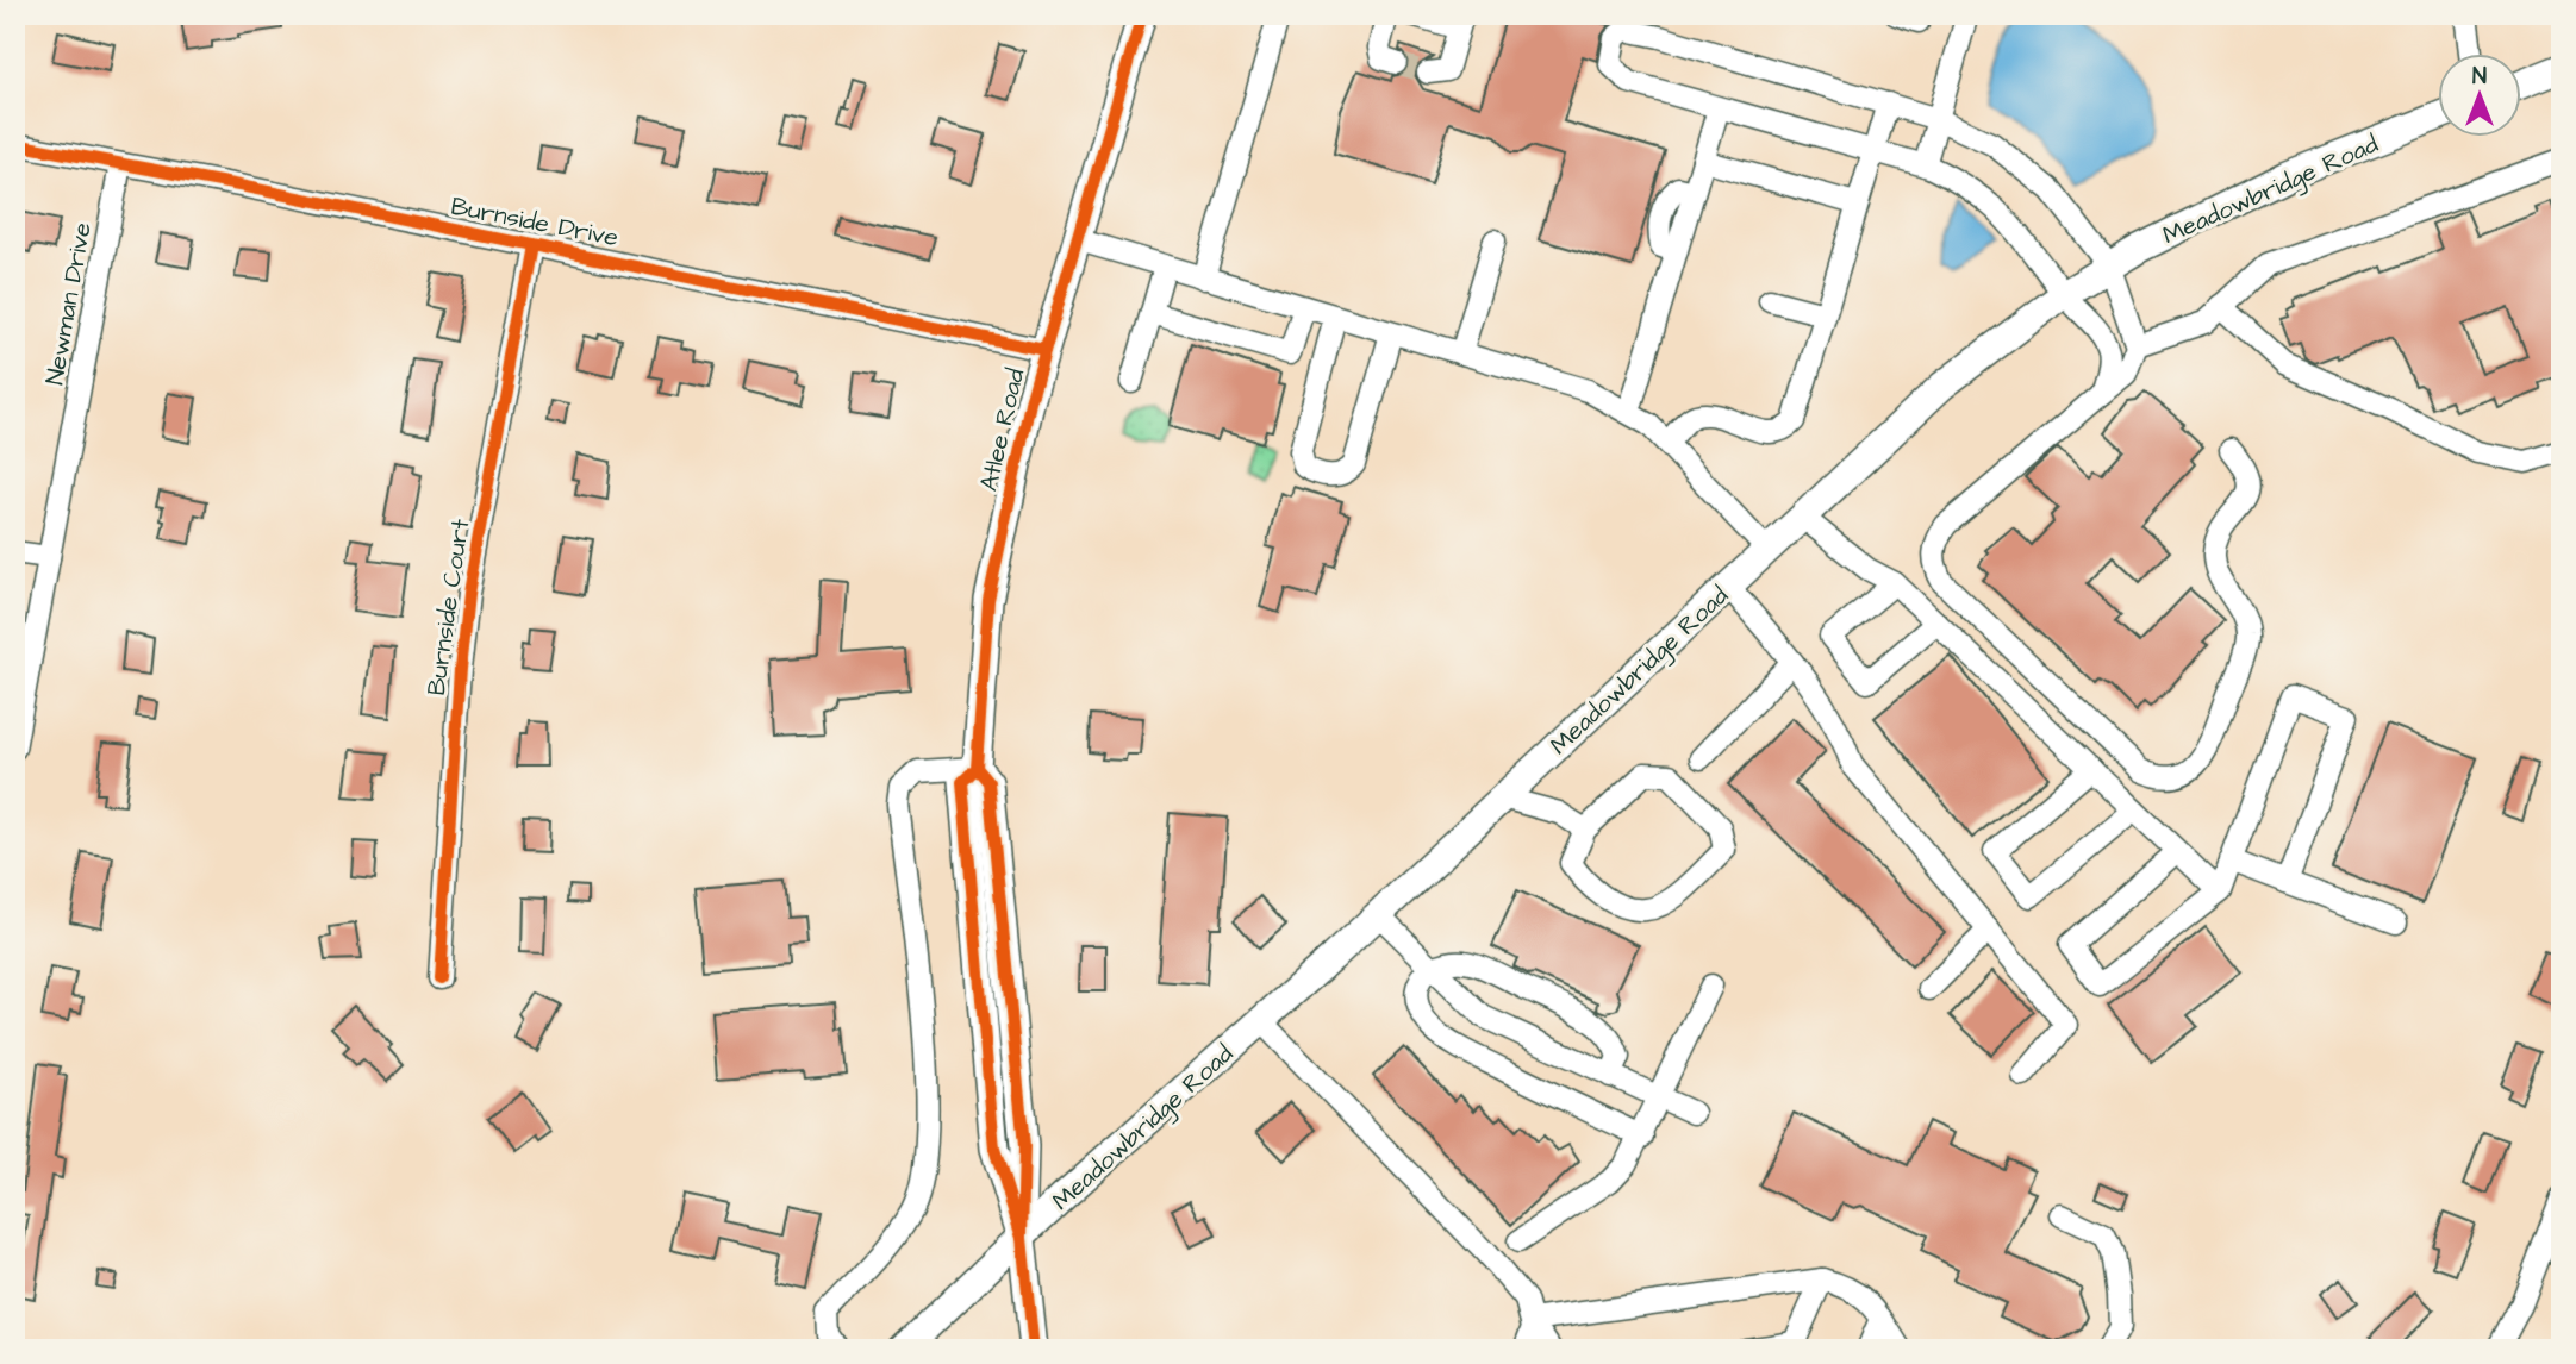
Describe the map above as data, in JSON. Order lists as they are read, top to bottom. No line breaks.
{"streets":{"main road":["Meadowbridge Road","Atlee Road"],"street":["Burnside Drive","Newman Drive","Burnside Court"]},"crossings":[["Meadowbridge Road","Atlee Road"],["Burnside Drive","Newman Drive"],["Burnside Drive","Atlee Road"],["Burnside Drive","Burnside Court"]],"north":"top"}
